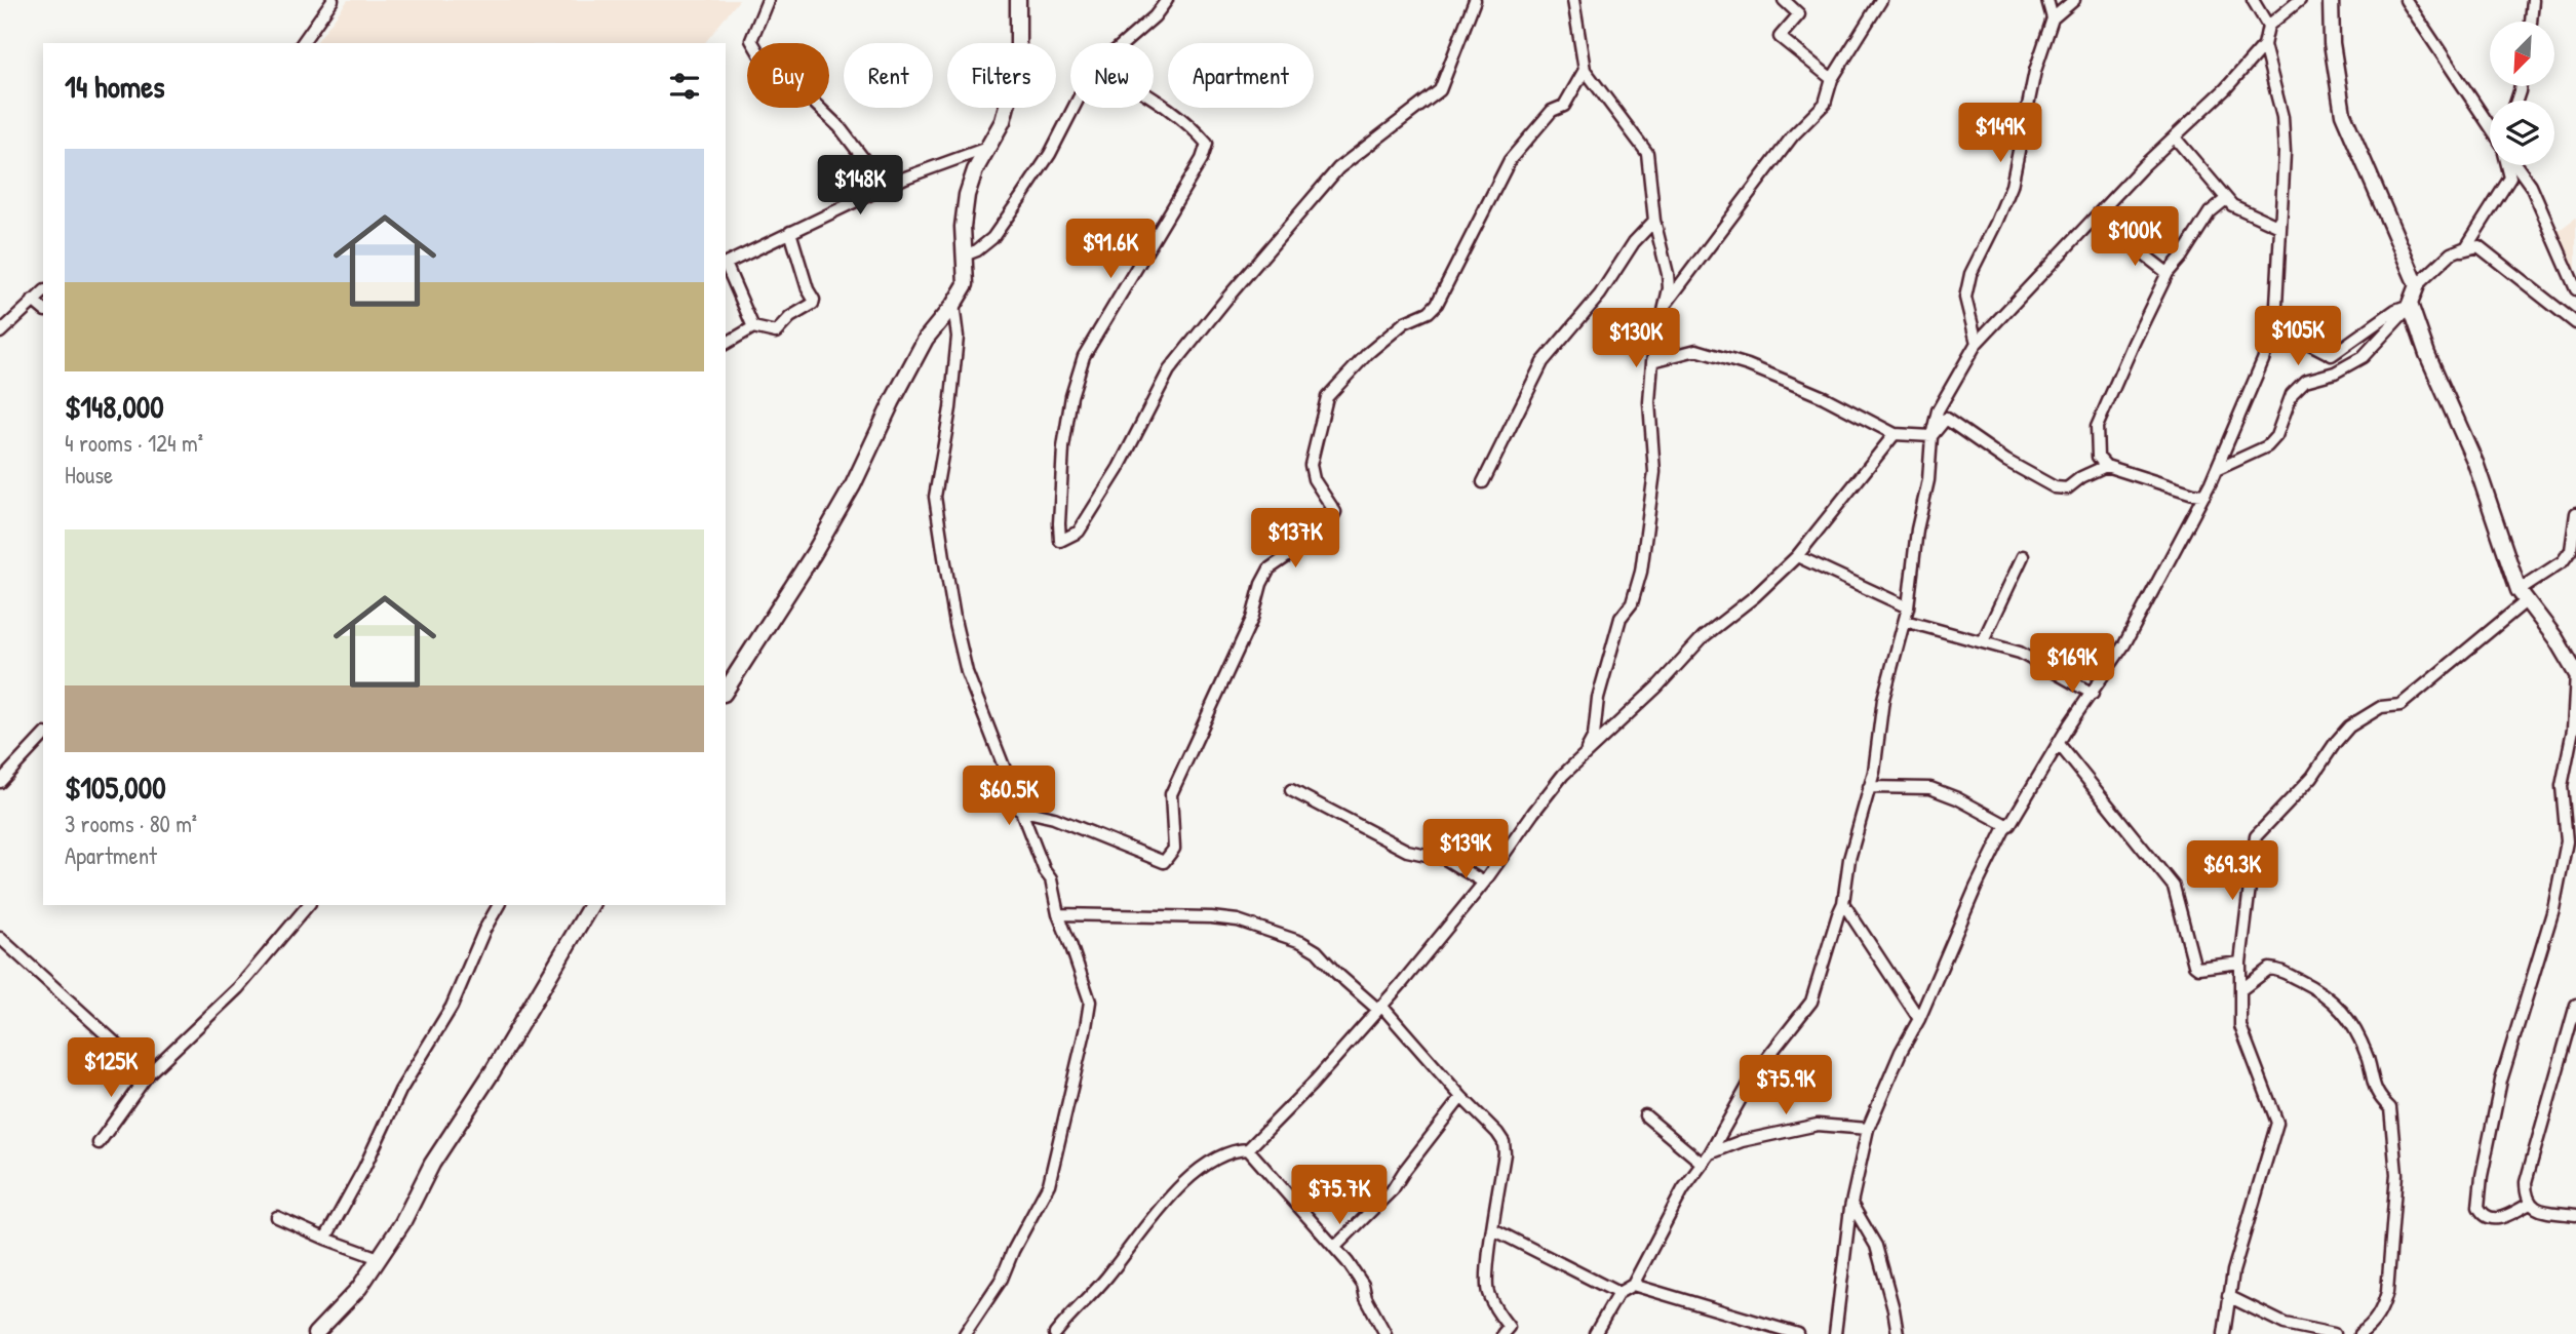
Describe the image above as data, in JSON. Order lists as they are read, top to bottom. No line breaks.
{"north":"bottom left","page":{"chip":["Buy","Rent","Filters","New","Apartment"],"heading":"14 homes","price":["$149K","$148K","$100K","$91.6K","$105K","$130K","$137K","$169K","$60.5K","$139K","$69.3K","$125K","$75.9K","$75.7K"],"list":[{"name":"$148,000","note":"4 rooms · 124 m² · House"},{"name":"$105,000","note":"3 rooms · 80 m² · Apartment"}]}}
